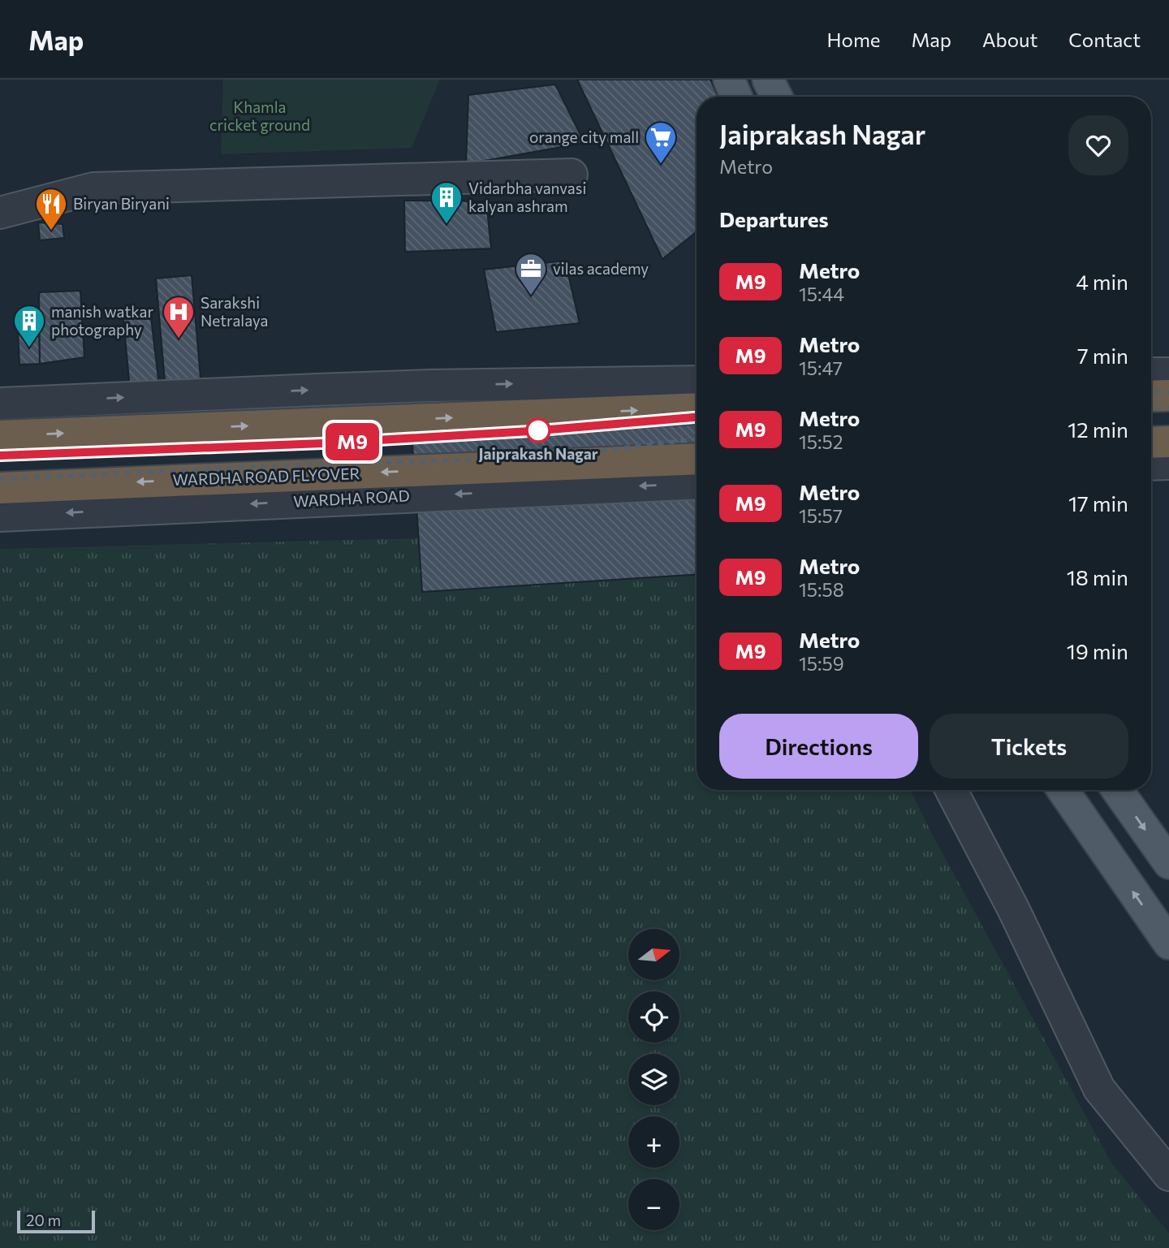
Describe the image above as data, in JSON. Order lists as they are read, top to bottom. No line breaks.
{"streets":{"highway":["WARDHA ROAD FLYOVER"],"street":["WARDHA ROAD"]},"parks":["Khamla cricket ground"],"places":{"supermarket":["orange city mall"],"building":["Vidarbha vanvasi kalyan ashram","manish watkar photography"],"restaurant":["Biryan Biryani"],"office":["vilas academy"],"hospital":["Sarakshi Netralaya"],"other":["Jaiprakash Nagar"]},"lines":["metro line M9"],"scale_bar":"20 m","north":"right","page":{"header":"Map","nav":["Home","Map","About","Contact"],"on_map":"M9","heading":[["Jaiprakash Nagar","Metro"],"Departures"],"list":[{"mark":"M9","name":"Metro","note":"15:44","value":"4 min"},{"mark":"M9","name":"Metro","note":"15:47","value":"7 min"},{"mark":"M9","name":"Metro","note":"15:52","value":"12 min"},{"mark":"M9","name":"Metro","note":"15:57","value":"17 min"},{"mark":"M9","name":"Metro","note":"15:58","value":"18 min"},{"mark":"M9","name":"Metro","note":"15:59","value":"19 min"}],"buttons":["Directions","Tickets"],"map_buttons":["+","−"],"scale":"20 m"}}
